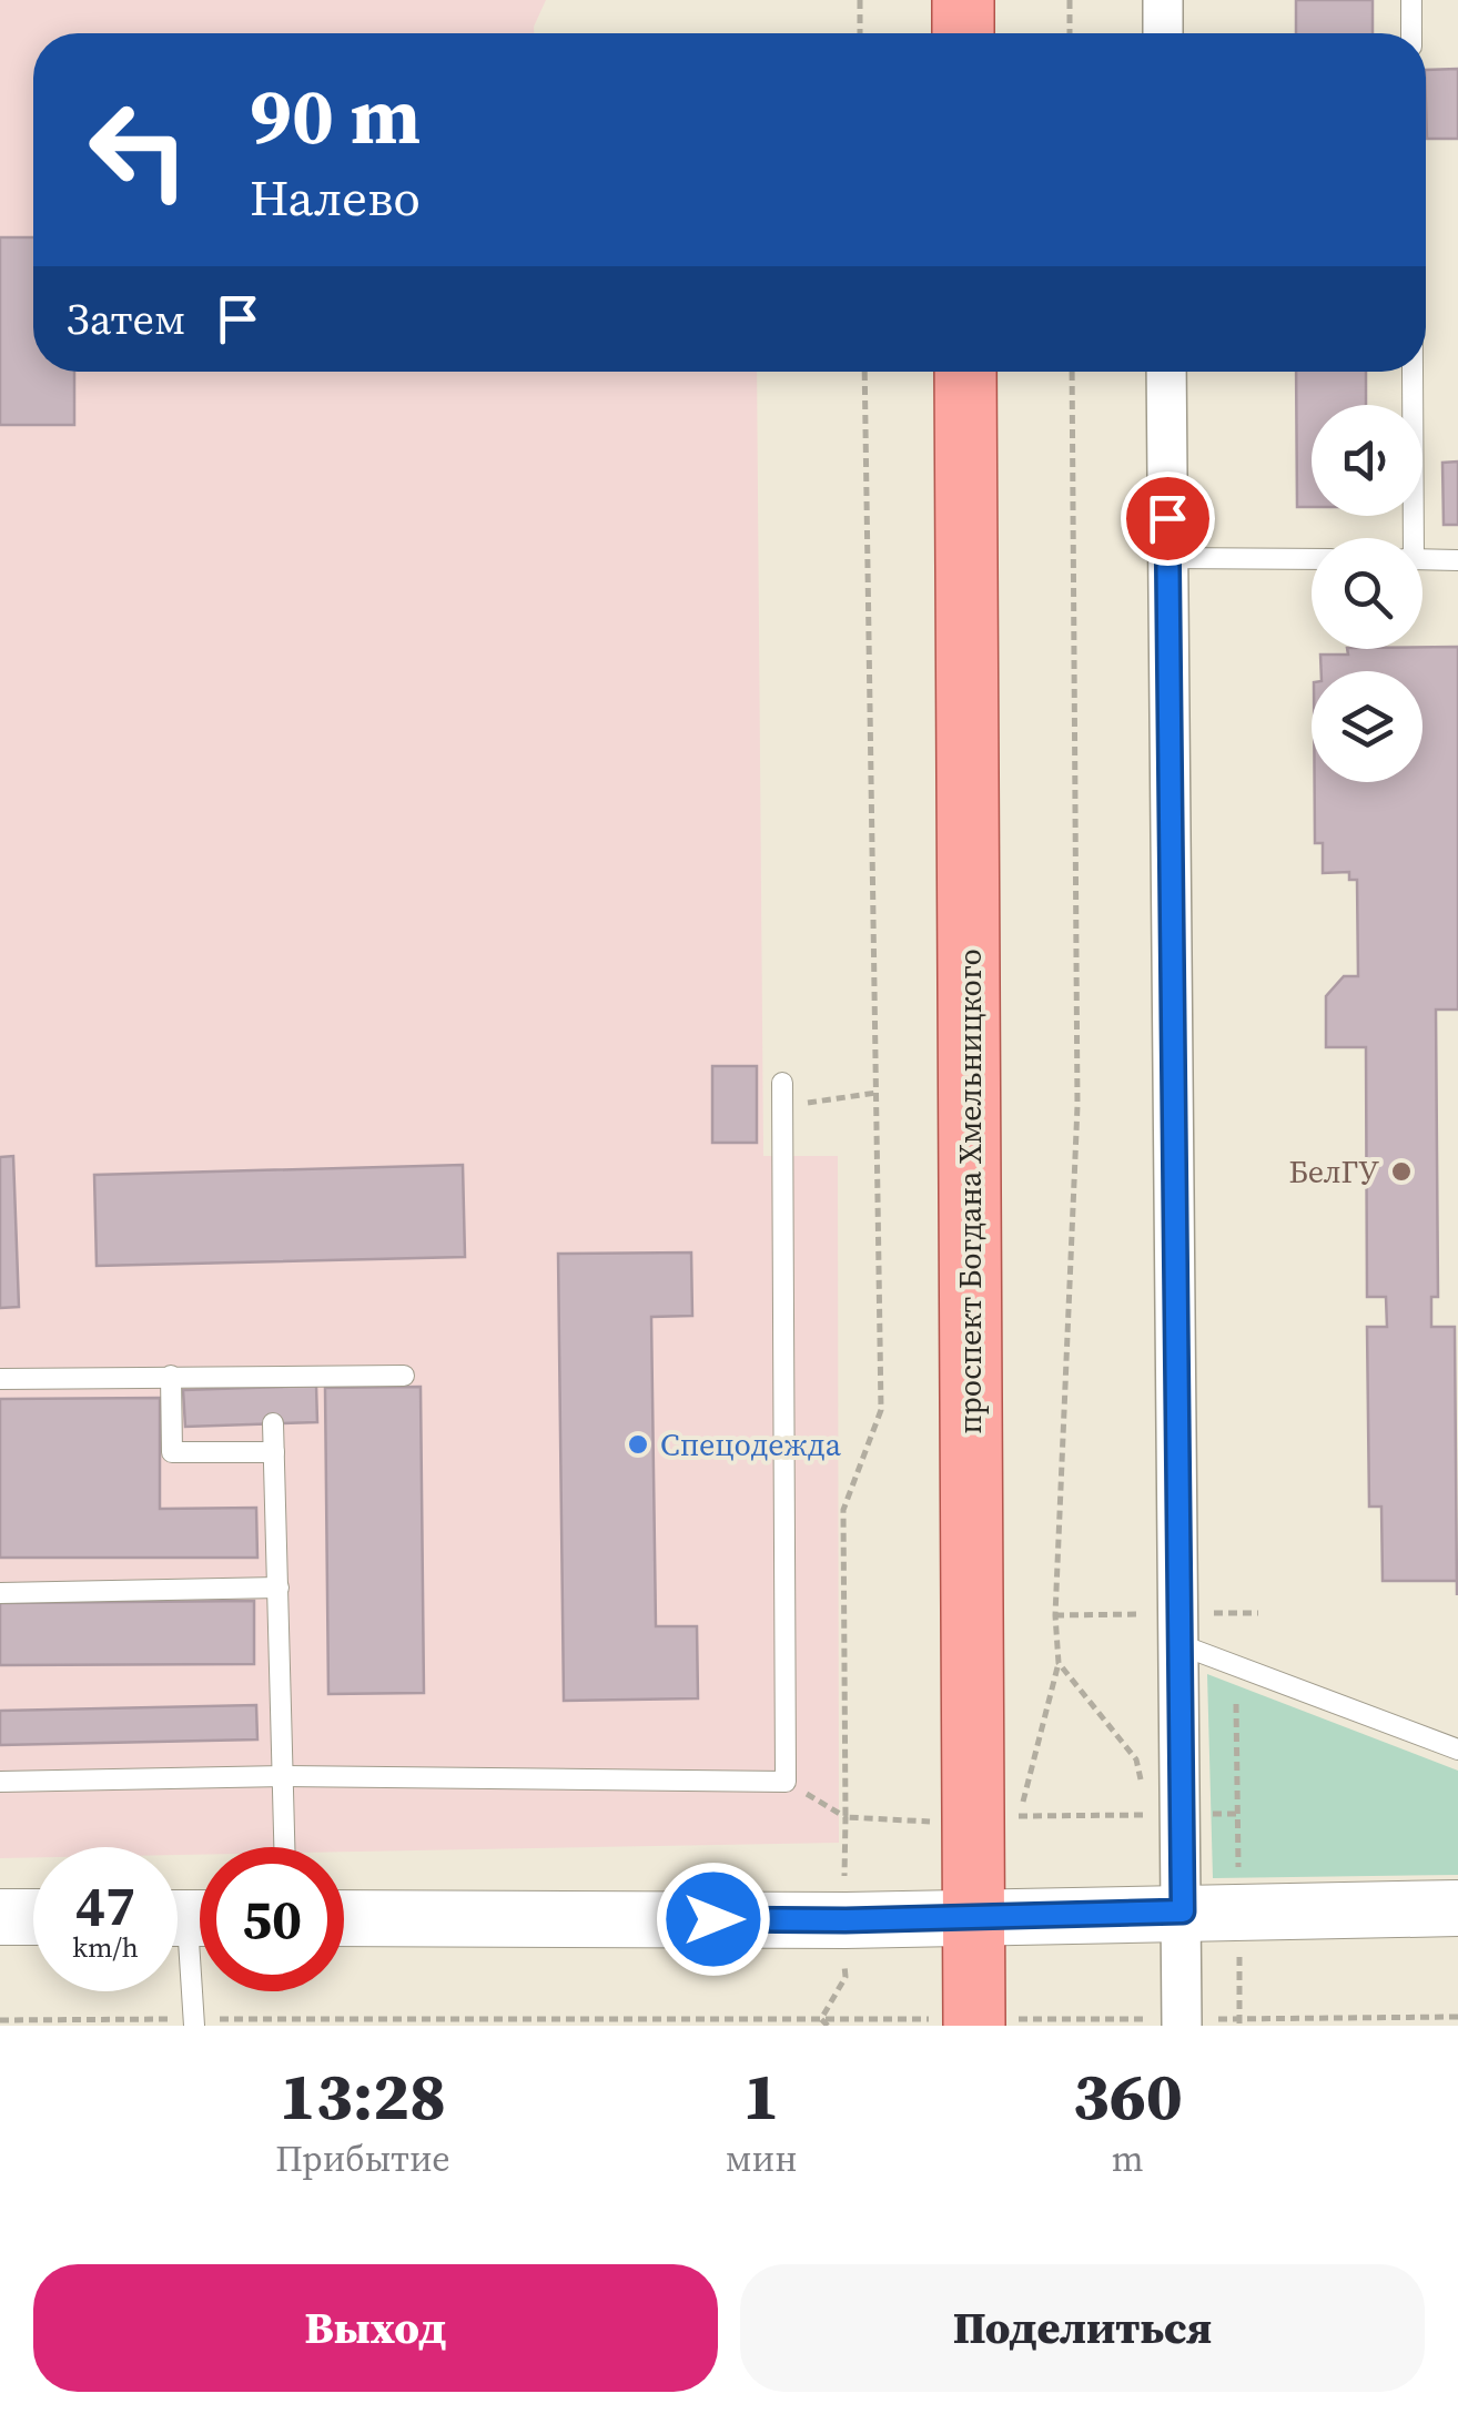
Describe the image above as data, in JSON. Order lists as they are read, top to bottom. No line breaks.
{"streets":{"main road":["проспект Богдана Хмельницкого"]},"places":["БелГУ","Спецодежда"],"page":{"turn":["90 m","Налево"],"then":"Затем","speed":"47 km/h","limit":"50","eta":["13:28","Прибытие","1","мин","360","m"],"buttons":["Выход","Поделиться"]}}
